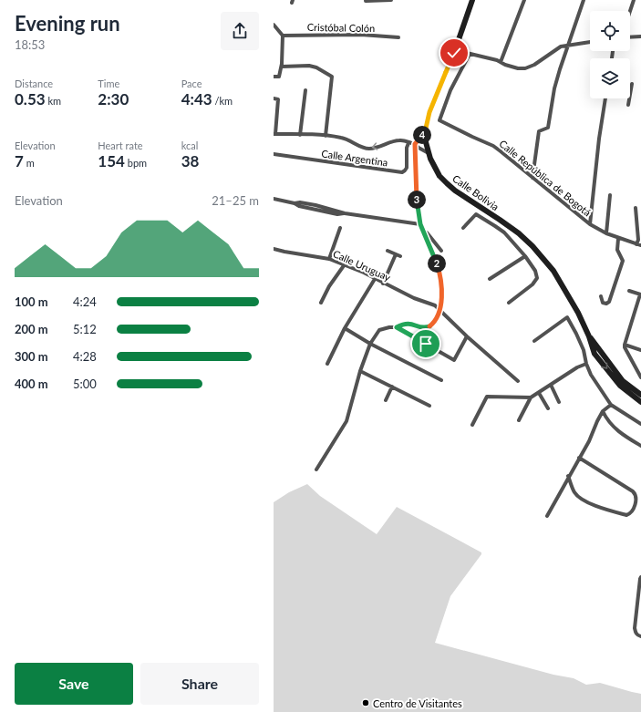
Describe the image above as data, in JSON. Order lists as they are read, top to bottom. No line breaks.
{"streets":{"main road":["Calle Bolivia"],"street":["Cristóbal Colón","Calle Argentina","Calle República de Bogotá","Calle Uruguay"]},"places":["Centro de Visitantes"],"page":{"heading":["Evening run","18:53"],"stats":[["Distance","0.53 km"],["Time","2:30"],["Pace","4:43 /km"],["Elevation","7 m"],["Heart rate","154 bpm"],["kcal","38"]],"pins":["4","3","2"],"chart":["Elevation","21–25 m"],"list":[{"name":"100 m","note":"4:24"},{"name":"200 m","note":"5:12"},{"name":"300 m","note":"4:28"},{"name":"400 m","note":"5:00"}],"buttons":["Save","Share"]}}
